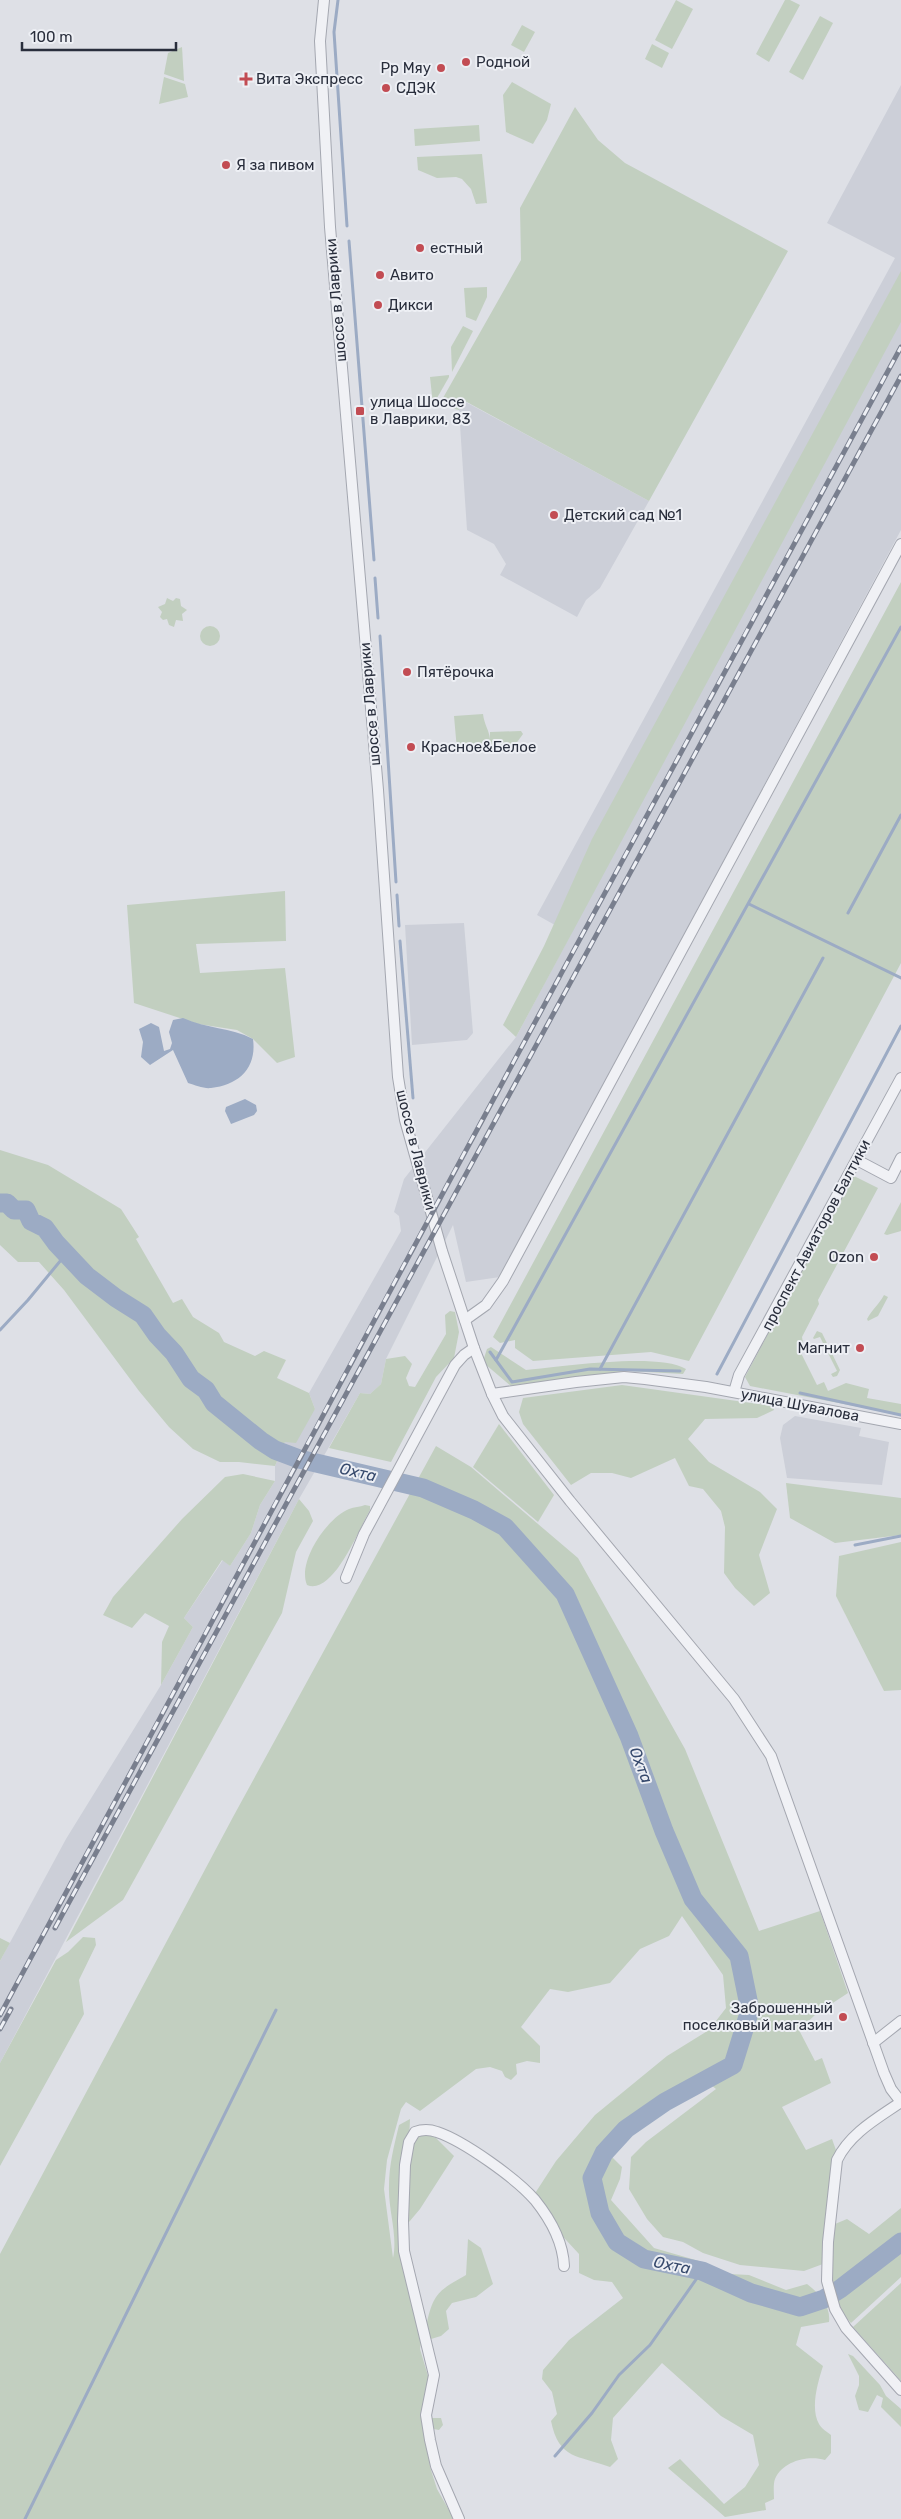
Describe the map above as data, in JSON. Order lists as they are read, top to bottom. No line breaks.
{"streets":{"street":["шоссе в Лаврики","проспект Авиаторов Балтики","улица Шувалова"]},"crossings":[["шоссе в Лаврики","улица Шувалова"],["проспект Авиаторов Балтики","улица Шувалова"]],"water":["Охта"],"places":{"other":["Родной","Рр Мяу","СДЭК","Я за пивом","естный","Авито","Дикси","Детский сад №1","Пятёрочка","Красное&Белое","Ozon","Магнит","Заброшенный поселковый магазин"],"health":["Вита Экспресс"],"transit":["улица Шоссе в Лаврики, 83"]},"scale_bar":"100 m"}
